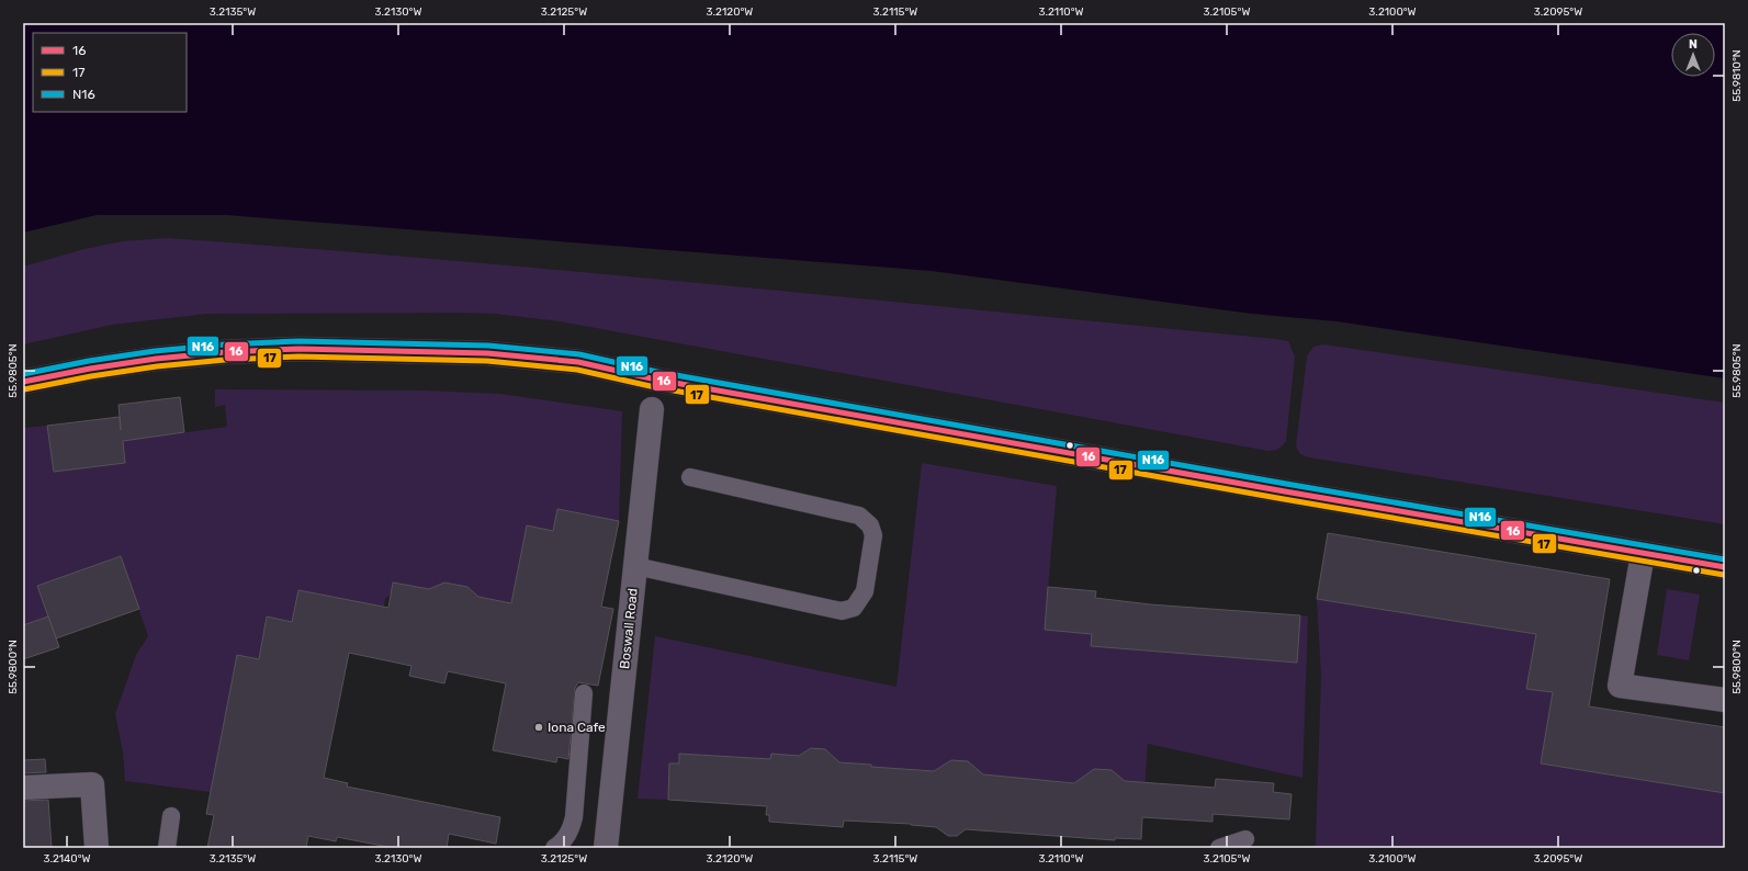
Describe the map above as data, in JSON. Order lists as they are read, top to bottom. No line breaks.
{"streets":{"street":["Boswall Road"]},"places":["Iona Cafe"],"lines":["transit line N16","transit line 16","transit line 17"],"legend":["16","17","N16"],"north":"top","coordinates":["3.2135°W","3.2130°W","3.2125°W","3.2120°W","3.2115°W","3.2110°W","3.2105°W","3.2100°W","3.2095°W","55.9810°N","55.9805°N","55.9800°N","3.2140°W"]}
